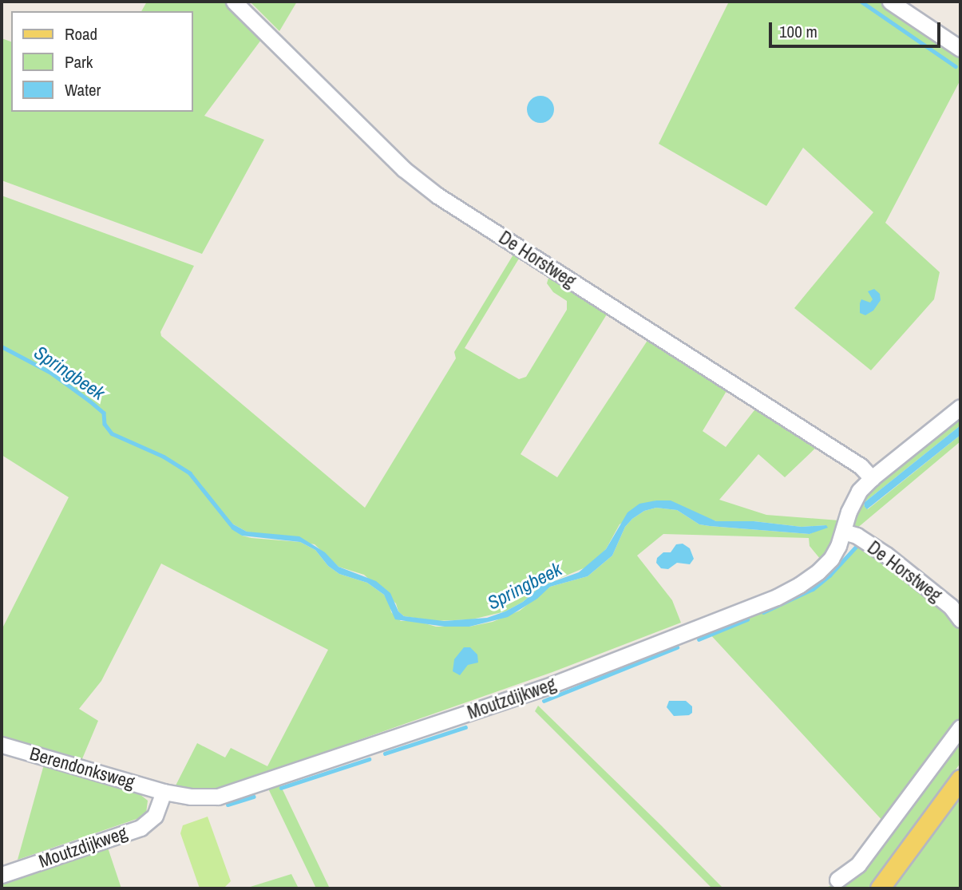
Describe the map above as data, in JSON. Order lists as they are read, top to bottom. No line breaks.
{"streets":{"street":["De Horstweg","Moutzdijkweg","Berendonksweg"]},"crossings":[["De Horstweg","Moutzdijkweg"],["Moutzdijkweg","Berendonksweg"]],"water":["Springbeek"],"legend":["Road","Park","Water"],"scale_bar":"100 m"}
